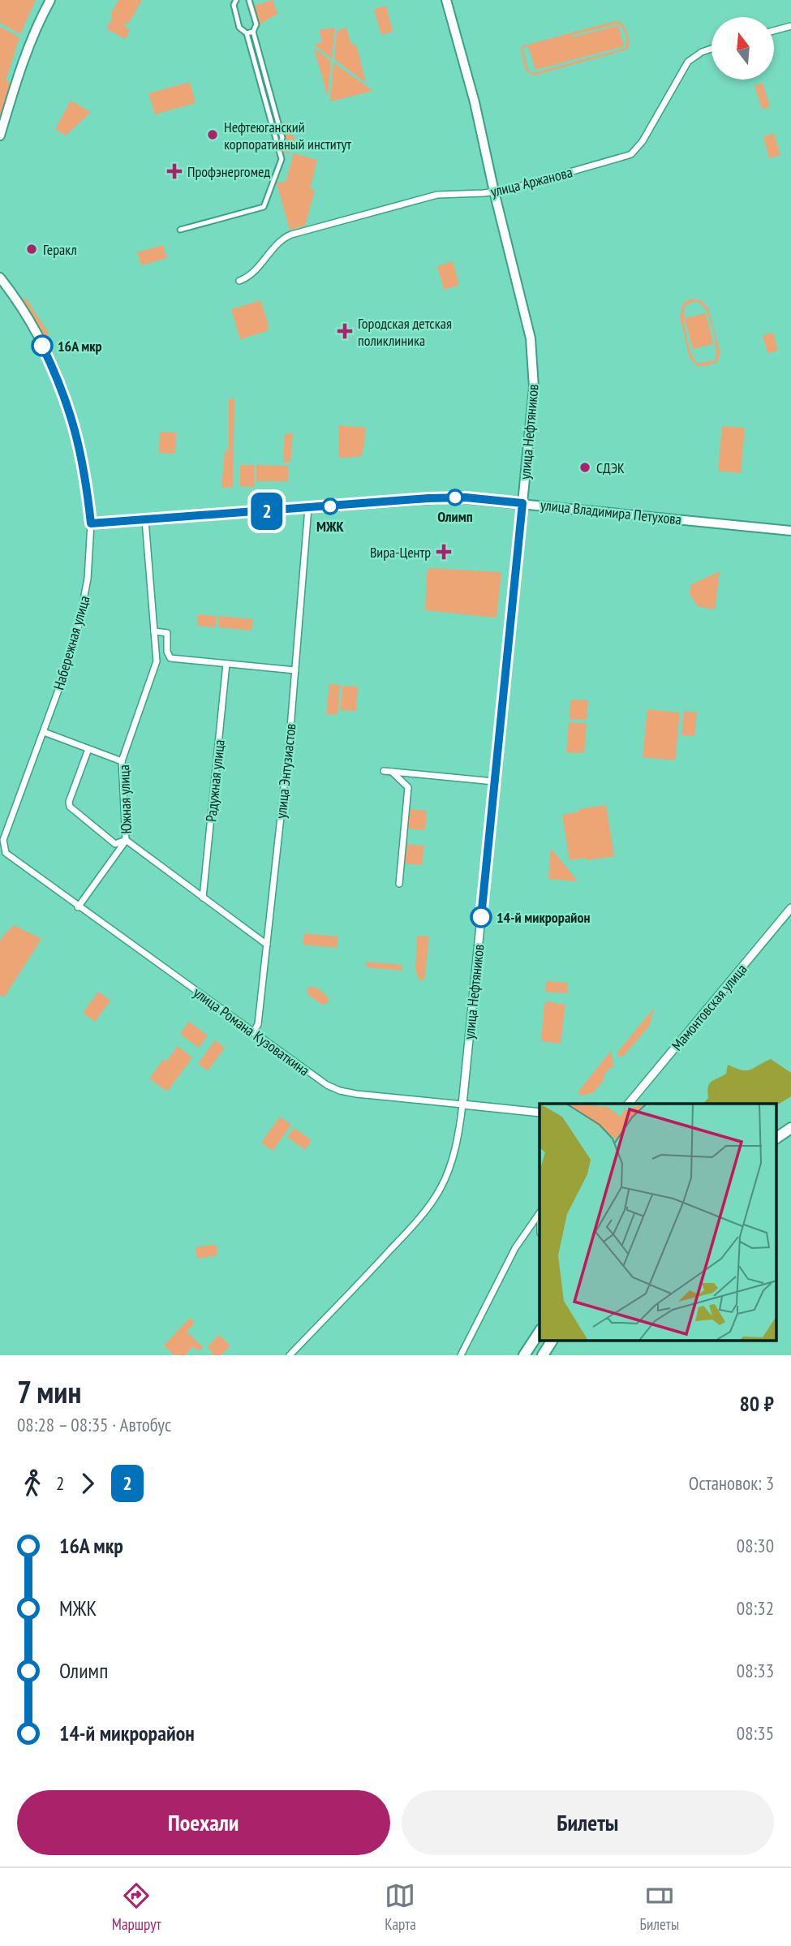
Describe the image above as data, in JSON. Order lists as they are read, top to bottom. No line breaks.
{"streets":{"main road":["улица Нефтяников","улица Владимира Петухова","Набережная улица"],"street":["улица Аржанова","улица Энтузиастов","Радужная улица","Южная улица","Мамонтовская улица","улица Романа Кузоваткина"]},"crossings":[["улица Аржанова","улица Нефтяников"],["улица Нефтяников","улица Владимира Петухова"],["улица Нефтяников","улица Романа Кузоваткина"],["улица Владимира Петухова","Набережная улица"],["улица Владимира Петухова","улица Энтузиастов"],["улица Владимира Петухова","Южная улица"],["Набережная улица","улица Романа Кузоваткина"],["улица Энтузиастов","Южная улица"],["улица Энтузиастов","улица Романа Кузоваткина"],["Радужная улица","Южная улица"]],"places":{"other":["Нефтеюганский корпоративный институт","Геракл","16А мкр","СДЭК","Олимп","МЖК","14-й микрорайон"],"health":["Профэнергомед","Городская детская поликлиника","Вира-Центр"]},"lines":["bus line 2"],"north":"top","page":{"on_map":"2","heading":["7 мин","08:28 – 08:35 · Автобус","80 ₽"],"legs":["2","2","Остановок: 3"],"list":[{"name":"16А мкр","value":"08:30"},{"name":"МЖК","value":"08:32"},{"name":"Олимп","value":"08:33"},{"name":"14-й микрорайон","value":"08:35"}],"buttons":["Поехали","Билеты"],"tabs":["Маршрут","Карта","Билеты"]}}
